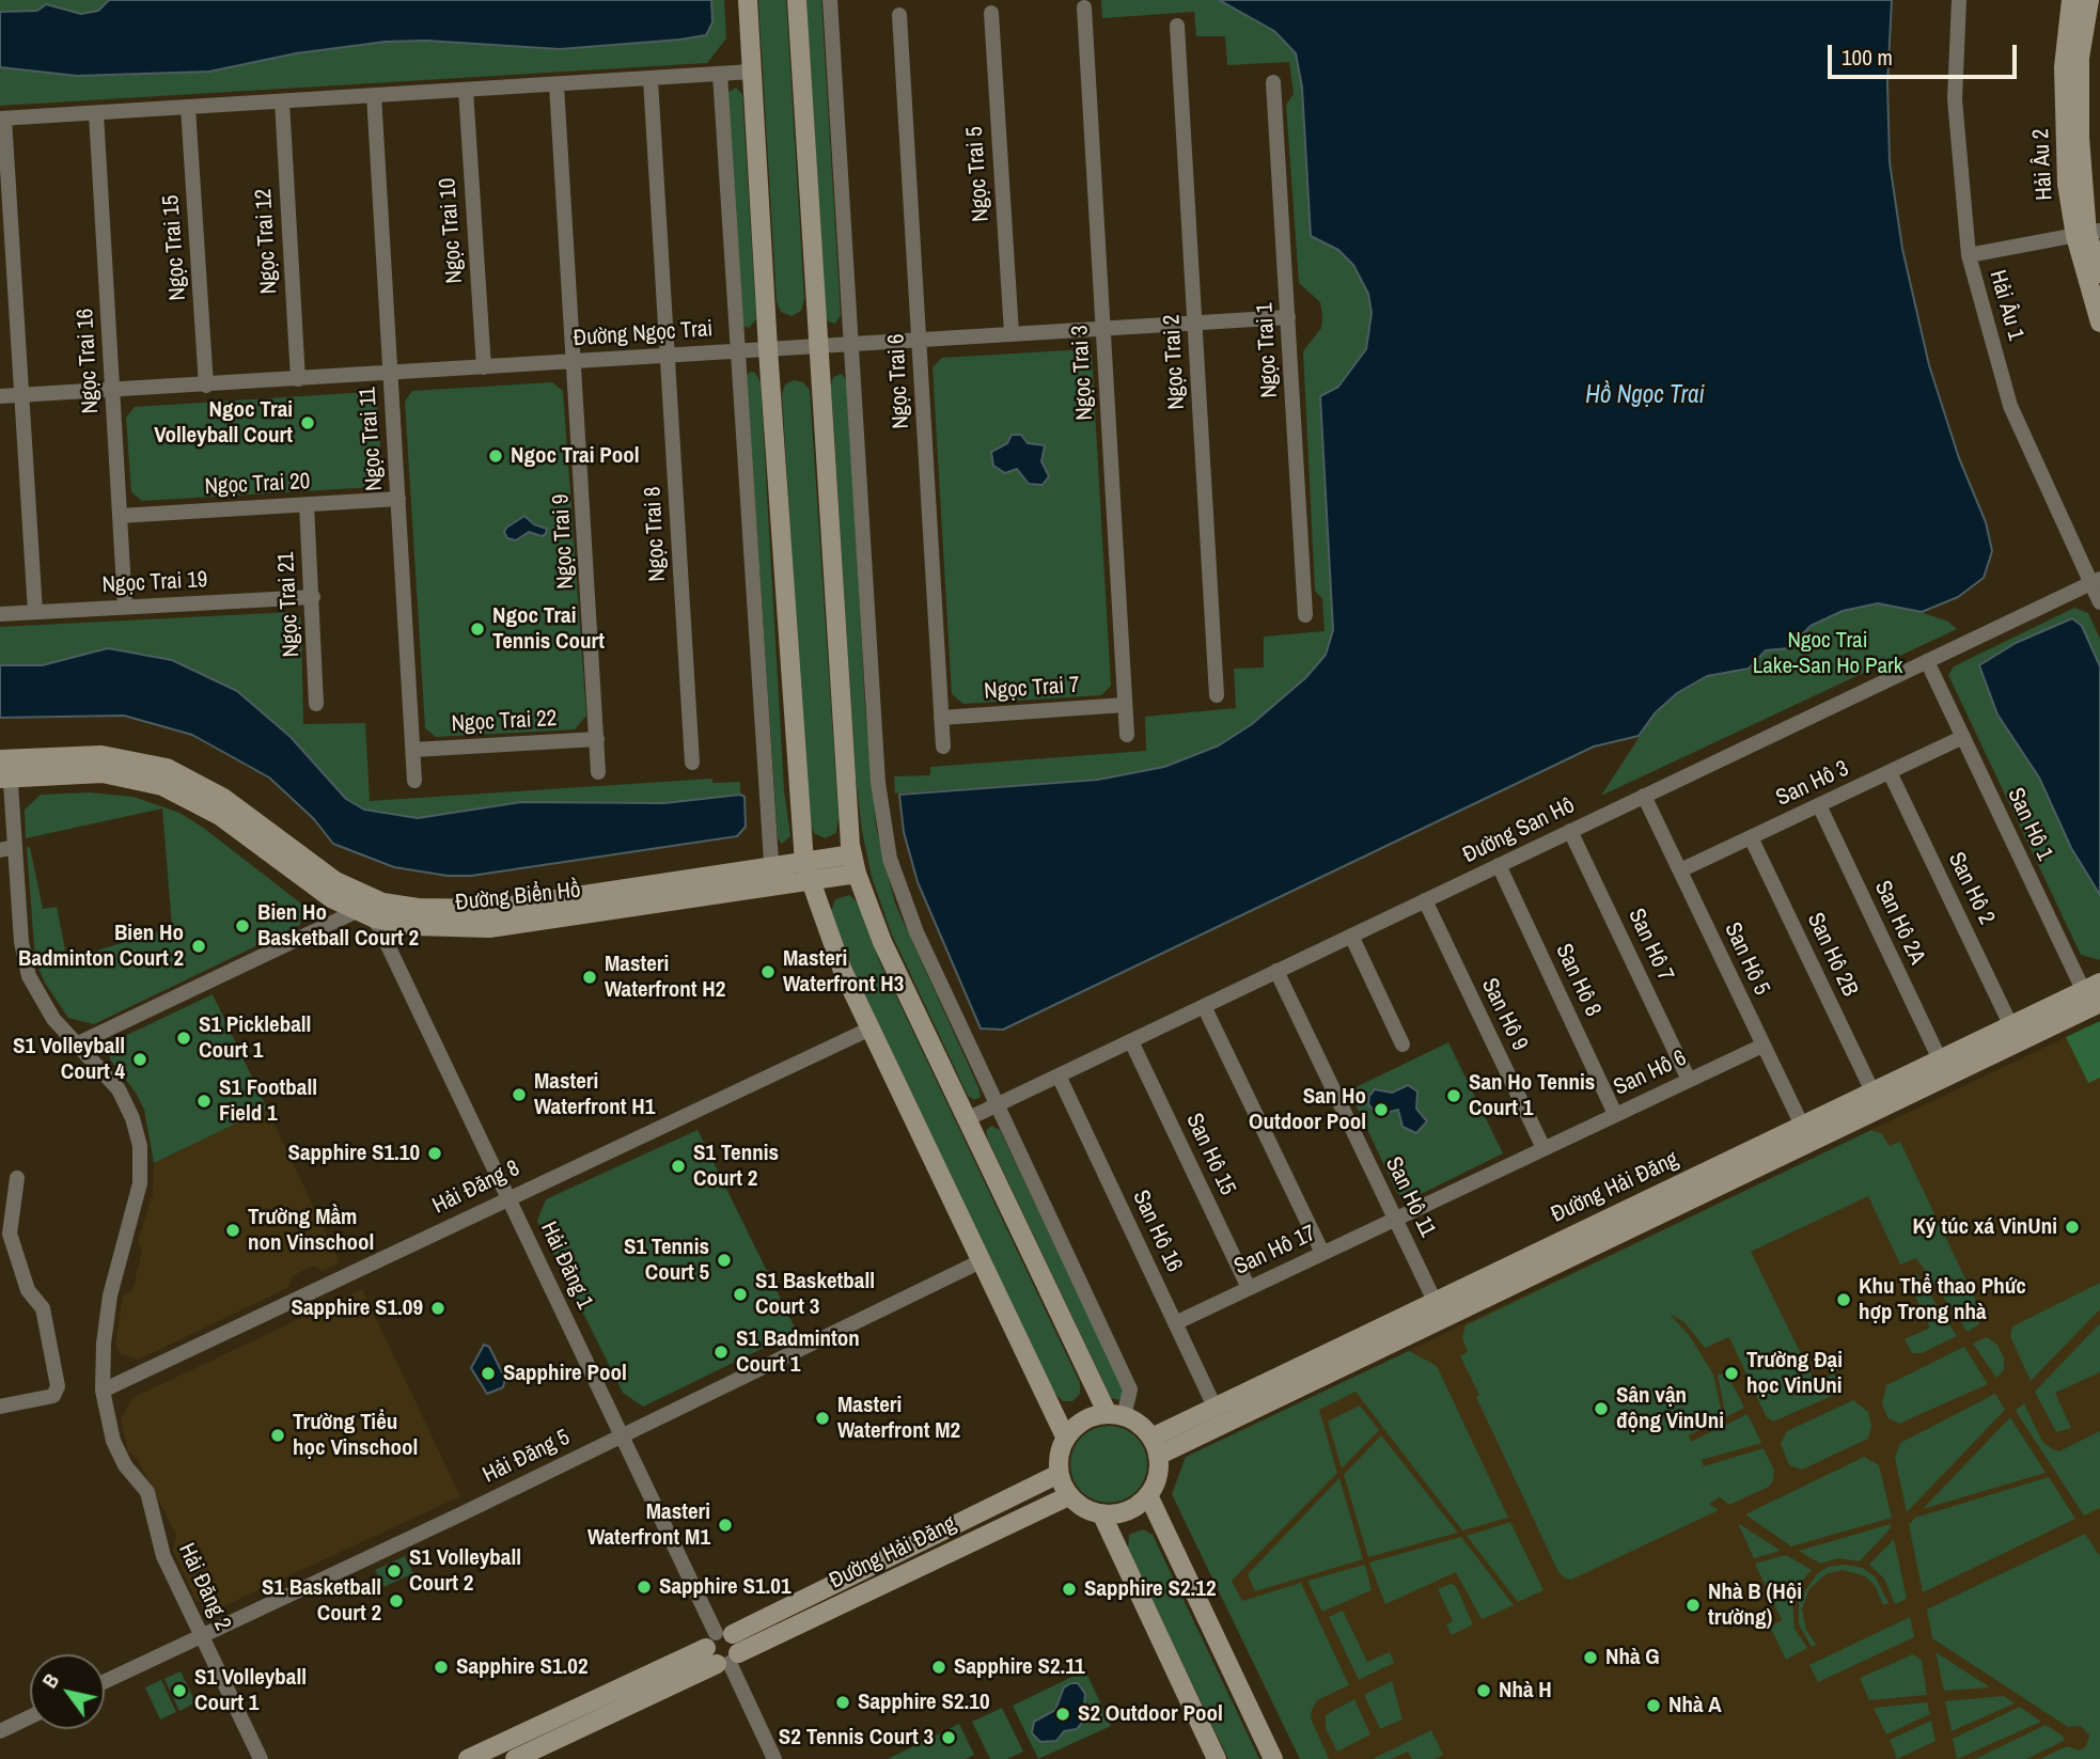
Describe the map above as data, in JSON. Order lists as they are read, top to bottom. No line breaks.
{"streets":{"street":["Hải Âu 2","Ngọc Trai 5","Ngọc Trai 10","Ngọc Trai 12","Ngọc Trai 15","Hải Âu 1","Đường Ngọc Trai","Ngọc Trai 1","Ngọc Trai 16","Ngọc Trai 2","Ngọc Trai 3","Ngọc Trai 6","Ngọc Trai 11","Ngọc Trai 20","Ngọc Trai 8","Ngọc Trai 9","Ngọc Trai 19","Ngọc Trai 21","Ngọc Trai 7","Ngọc Trai 22","San Hô 3","San Hô 1","Đường San Hô","San Hô 2","Đường Biển Hồ","San Hô 2A","San Hô 7","San Hô 2B","San Hô 5","San Hô 8","San Hô 9","San Hô 6","San Hô 15","Hải Đăng 8","Đường Hải Đăng","San Hô 11","San Hô 16","San Hô 17","Hải Đăng 1","Hải Đăng 5","Hải Đăng 2"]},"crossings":[["Ngọc Trai 5","Đường Ngọc Trai"],["Ngọc Trai 10","Đường Ngọc Trai"],["Ngọc Trai 12","Đường Ngọc Trai"],["Ngọc Trai 15","Đường Ngọc Trai"],["Hải Âu 1","Đường San Hô"],["Đường Ngọc Trai","Ngọc Trai 1"],["Đường Ngọc Trai","Ngọc Trai 16"],["Đường Ngọc Trai","Ngọc Trai 2"],["Đường Ngọc Trai","Ngọc Trai 3"],["Đường Ngọc Trai","Ngọc Trai 6"],["Đường Ngọc Trai","Ngọc Trai 11"],["Đường Ngọc Trai","Ngọc Trai 8"],["Đường Ngọc Trai","Ngọc Trai 9"],["Ngọc Trai 16","Ngọc Trai 20"],["Ngọc Trai 16","Ngọc Trai 19"],["Ngọc Trai 3","Ngọc Trai 7"],["Ngọc Trai 6","Ngọc Trai 7"],["Ngọc Trai 11","Ngọc Trai 20"],["Ngọc Trai 11","Ngọc Trai 22"],["Ngọc Trai 20","Ngọc Trai 21"],["Ngọc Trai 9","Ngọc Trai 22"],["Ngọc Trai 19","Ngọc Trai 21"],["San Hô 3","San Hô 1"],["San Hô 3","San Hô 2"],["San Hô 3","San Hô 2A"],["San Hô 3","San Hô 2B"],["San Hô 3","San Hô 5"],["San Hô 1","Đường San Hô"],["San Hô 1","Đường Hải Đăng"],["Đường San Hô","San Hô 7"],["Đường San Hô","San Hô 5"],["Đường San Hô","San Hô 8"],["Đường San Hô","San Hô 9"],["Đường San Hô","San Hô 15"],["Đường San Hô","San Hô 11"],["Đường San Hô","San Hô 16"],["San Hô 2","Đường Hải Đăng"],["Đường Biển Hồ","Hải Đăng 1"],["Đường Biển Hồ","Hải Đăng 2"],["San Hô 2A","Đường Hải Đăng"],["San Hô 7","San Hô 6"],["San Hô 2B","Đường Hải Đăng"],["San Hô 5","San Hô 6"],["San Hô 5","Đường Hải Đăng"],["San Hô 8","San Hô 6"],["San Hô 9","San Hô 6"],["San Hô 6","San Hô 11"],["San Hô 6","San Hô 17"],["San Hô 15","San Hô 17"],["Hải Đăng 8","Hải Đăng 1"],["Hải Đăng 8","Hải Đăng 2"],["Đường Hải Đăng","San Hô 11"],["Đường Hải Đăng","San Hô 16"],["Đường Hải Đăng","Hải Đăng 1"],["San Hô 11","San Hô 17"],["San Hô 16","San Hô 17"],["Hải Đăng 1","Hải Đăng 5"],["Hải Đăng 5","Hải Đăng 2"]],"water":["Hồ Ngọc Trai"],"parks":["Ngoc Trai Lake-San Ho Park"],"places":["Ngoc Trai Volleyball Court","Ngoc Trai Pool","Ngoc Trai Tennis Court","Bien Ho Basketball Court 2","Bien Ho Badminton Court 2","Masteri Waterfront H3","Masteri Waterfront H2","S1 Pickleball Court 1","S1 Volleyball Court 4","Masteri Waterfront H1","San Ho Tennis Court 1","S1 Football Field 1","San Ho Outdoor Pool","Sapphire S1.10","S1 Tennis Court 2","Ký túc xá VinUni","Trường Mầm non Vinschool","S1 Tennis Court 5","S1 Basketball Court 3","Khu Thể thao Phức hợp Trong nhà","Sapphire S1.09","S1 Badminton Court 1","Sapphire Pool","Trường Đại học VinUni","Sân vận động VinUni","Masteri Waterfront M2","Trường Tiểu học Vinschool","Masteri Waterfront M1","S1 Volleyball Court 2","Sapphire S1.01","Sapphire S2.12","S1 Basketball Court 2","Nhà B (Hội trường)","Nhà G","Sapphire S1.02","Sapphire S2.11","S1 Volleyball Court 1","Nhà H","Sapphire S2.10","Nhà A","S2 Outdoor Pool","S2 Tennis Court 3"],"scale_bar":"100 m","north":"top left"}
